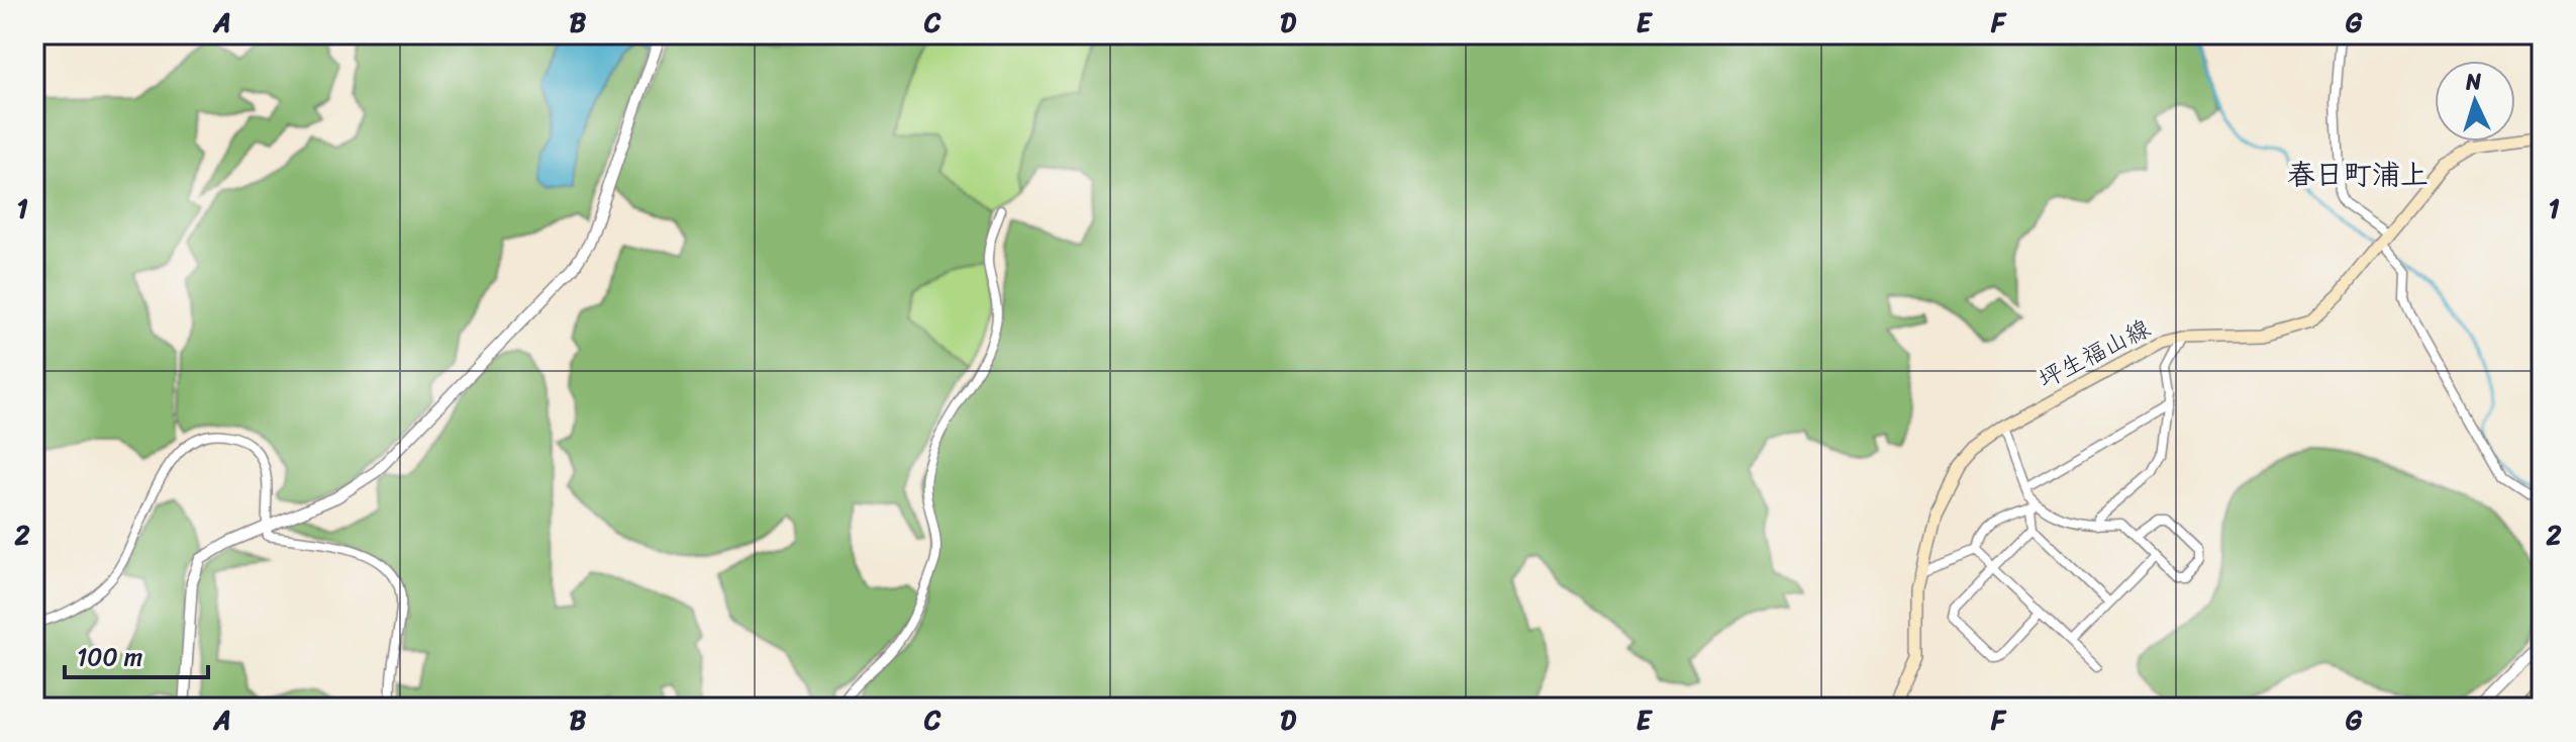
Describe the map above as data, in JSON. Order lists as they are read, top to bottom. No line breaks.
{"streets":{"main road":["坪生福山線"]},"districts":["春日町浦上"],"scale_bar":"100 m","north":"top","grid":{"columns":["A","B","C","D","E","F","G"],"rows":["1","2"]}}
